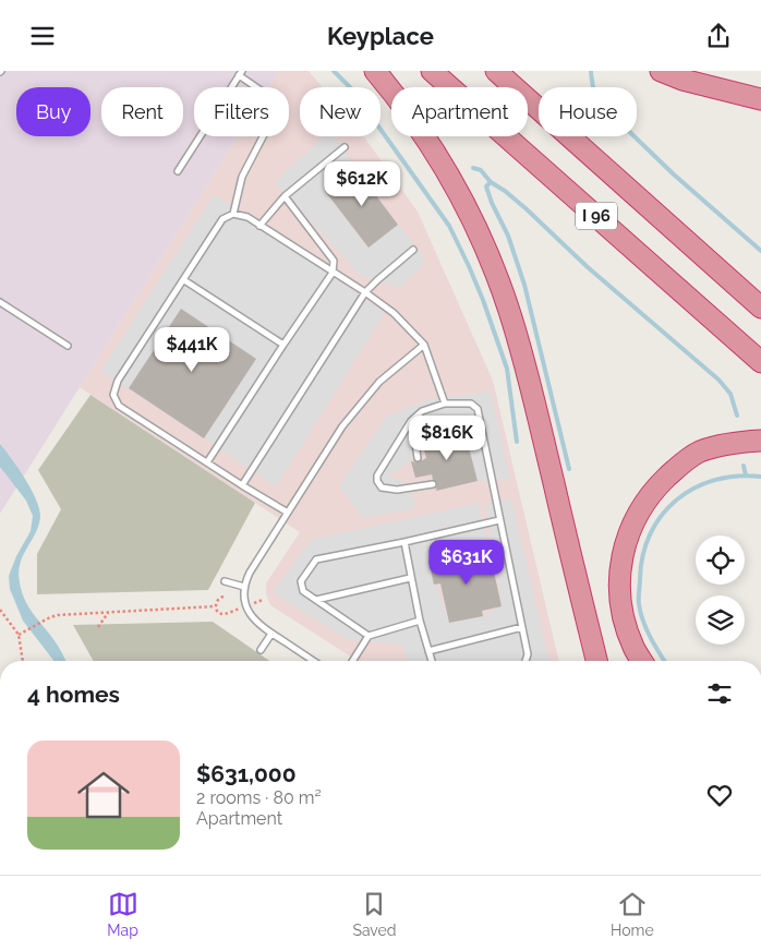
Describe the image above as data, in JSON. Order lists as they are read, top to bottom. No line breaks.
{"streets":{"highway":["I 96"]},"page":{"header":"Keyplace","chip":["Buy","Rent","Filters","New","Apartment","House"],"price":["$612K","$441K","$816K","$631K"],"heading":"4 homes","list":[{"name":"$631,000","note":"2 rooms · 80 m² · Apartment"}],"tabs":["Map","Saved","Home"]}}
